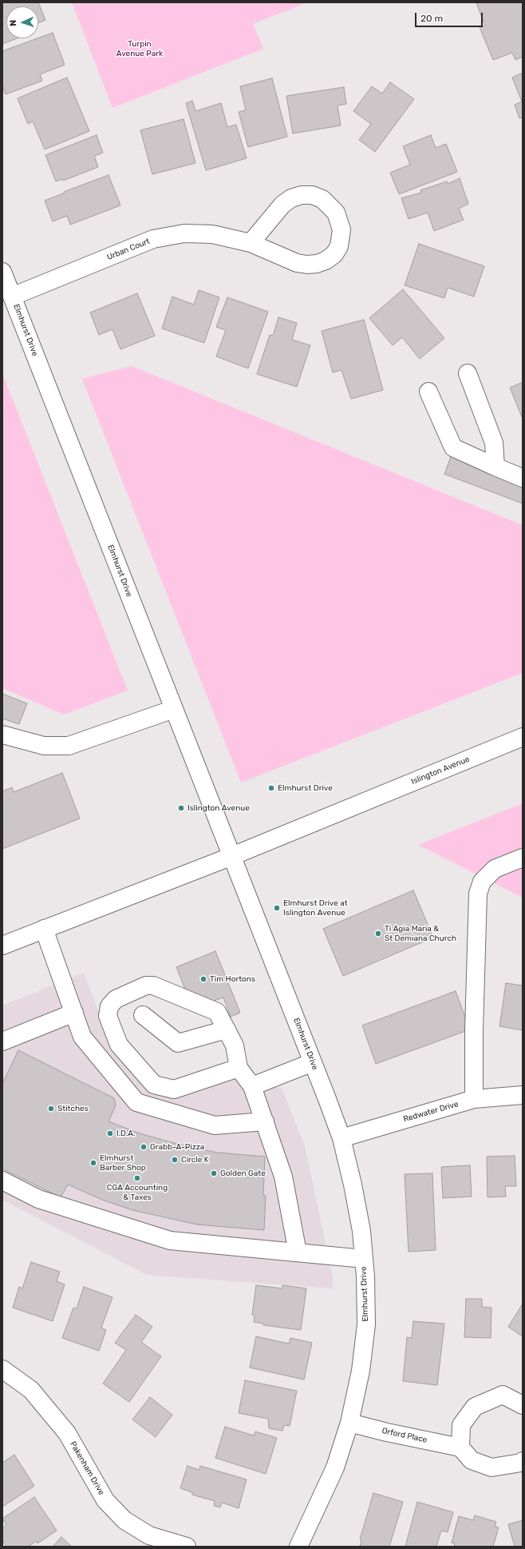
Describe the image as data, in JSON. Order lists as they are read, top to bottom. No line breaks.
{"streets":{"street":["Urban Court","Elmhurst Drive","Islington Avenue","Redwater Drive","Orford Place","Pakenham Drive"]},"crossings":[["Urban Court","Elmhurst Drive"],["Elmhurst Drive","Islington Avenue"],["Elmhurst Drive","Redwater Drive"],["Elmhurst Drive","Orford Place"]],"parks":["Turpin Avenue Park"],"places":["Elmhurst Drive","Islington Avenue","Elmhurst Drive at Islington Avenue","Ti Agia Maria & St Demiana Church","Tim Hortons","Stitches","I.D.A.","Grabb-A-Pizza","Circle K","Elmhurst Barber Shop","Golden Gate","CGA Accounting & Taxes"],"scale_bar":"20 m","north":"left"}
